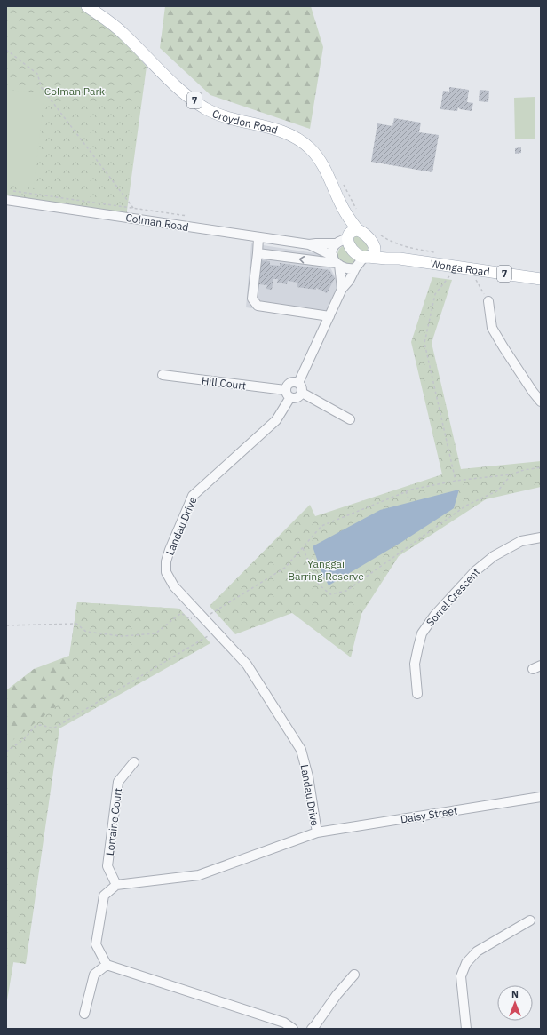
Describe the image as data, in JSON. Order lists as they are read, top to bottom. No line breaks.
{"streets":{"main road":["7","Croydon Road","Wonga Road"],"street":["Colman Road","Hill Court","Landau Drive","Sorrel Crescent","Daisy Street","Lorraine Court"]},"crossings":[["7","Croydon Road"],["7","Colman Road"],["7","Wonga Road"],["Croydon Road","Colman Road"],["Hill Court","Landau Drive"],["Landau Drive","Daisy Street"],["Landau Drive","Lorraine Court"]],"parks":["Colman Park","Yanggai Barring Reserve"],"north":"top"}
